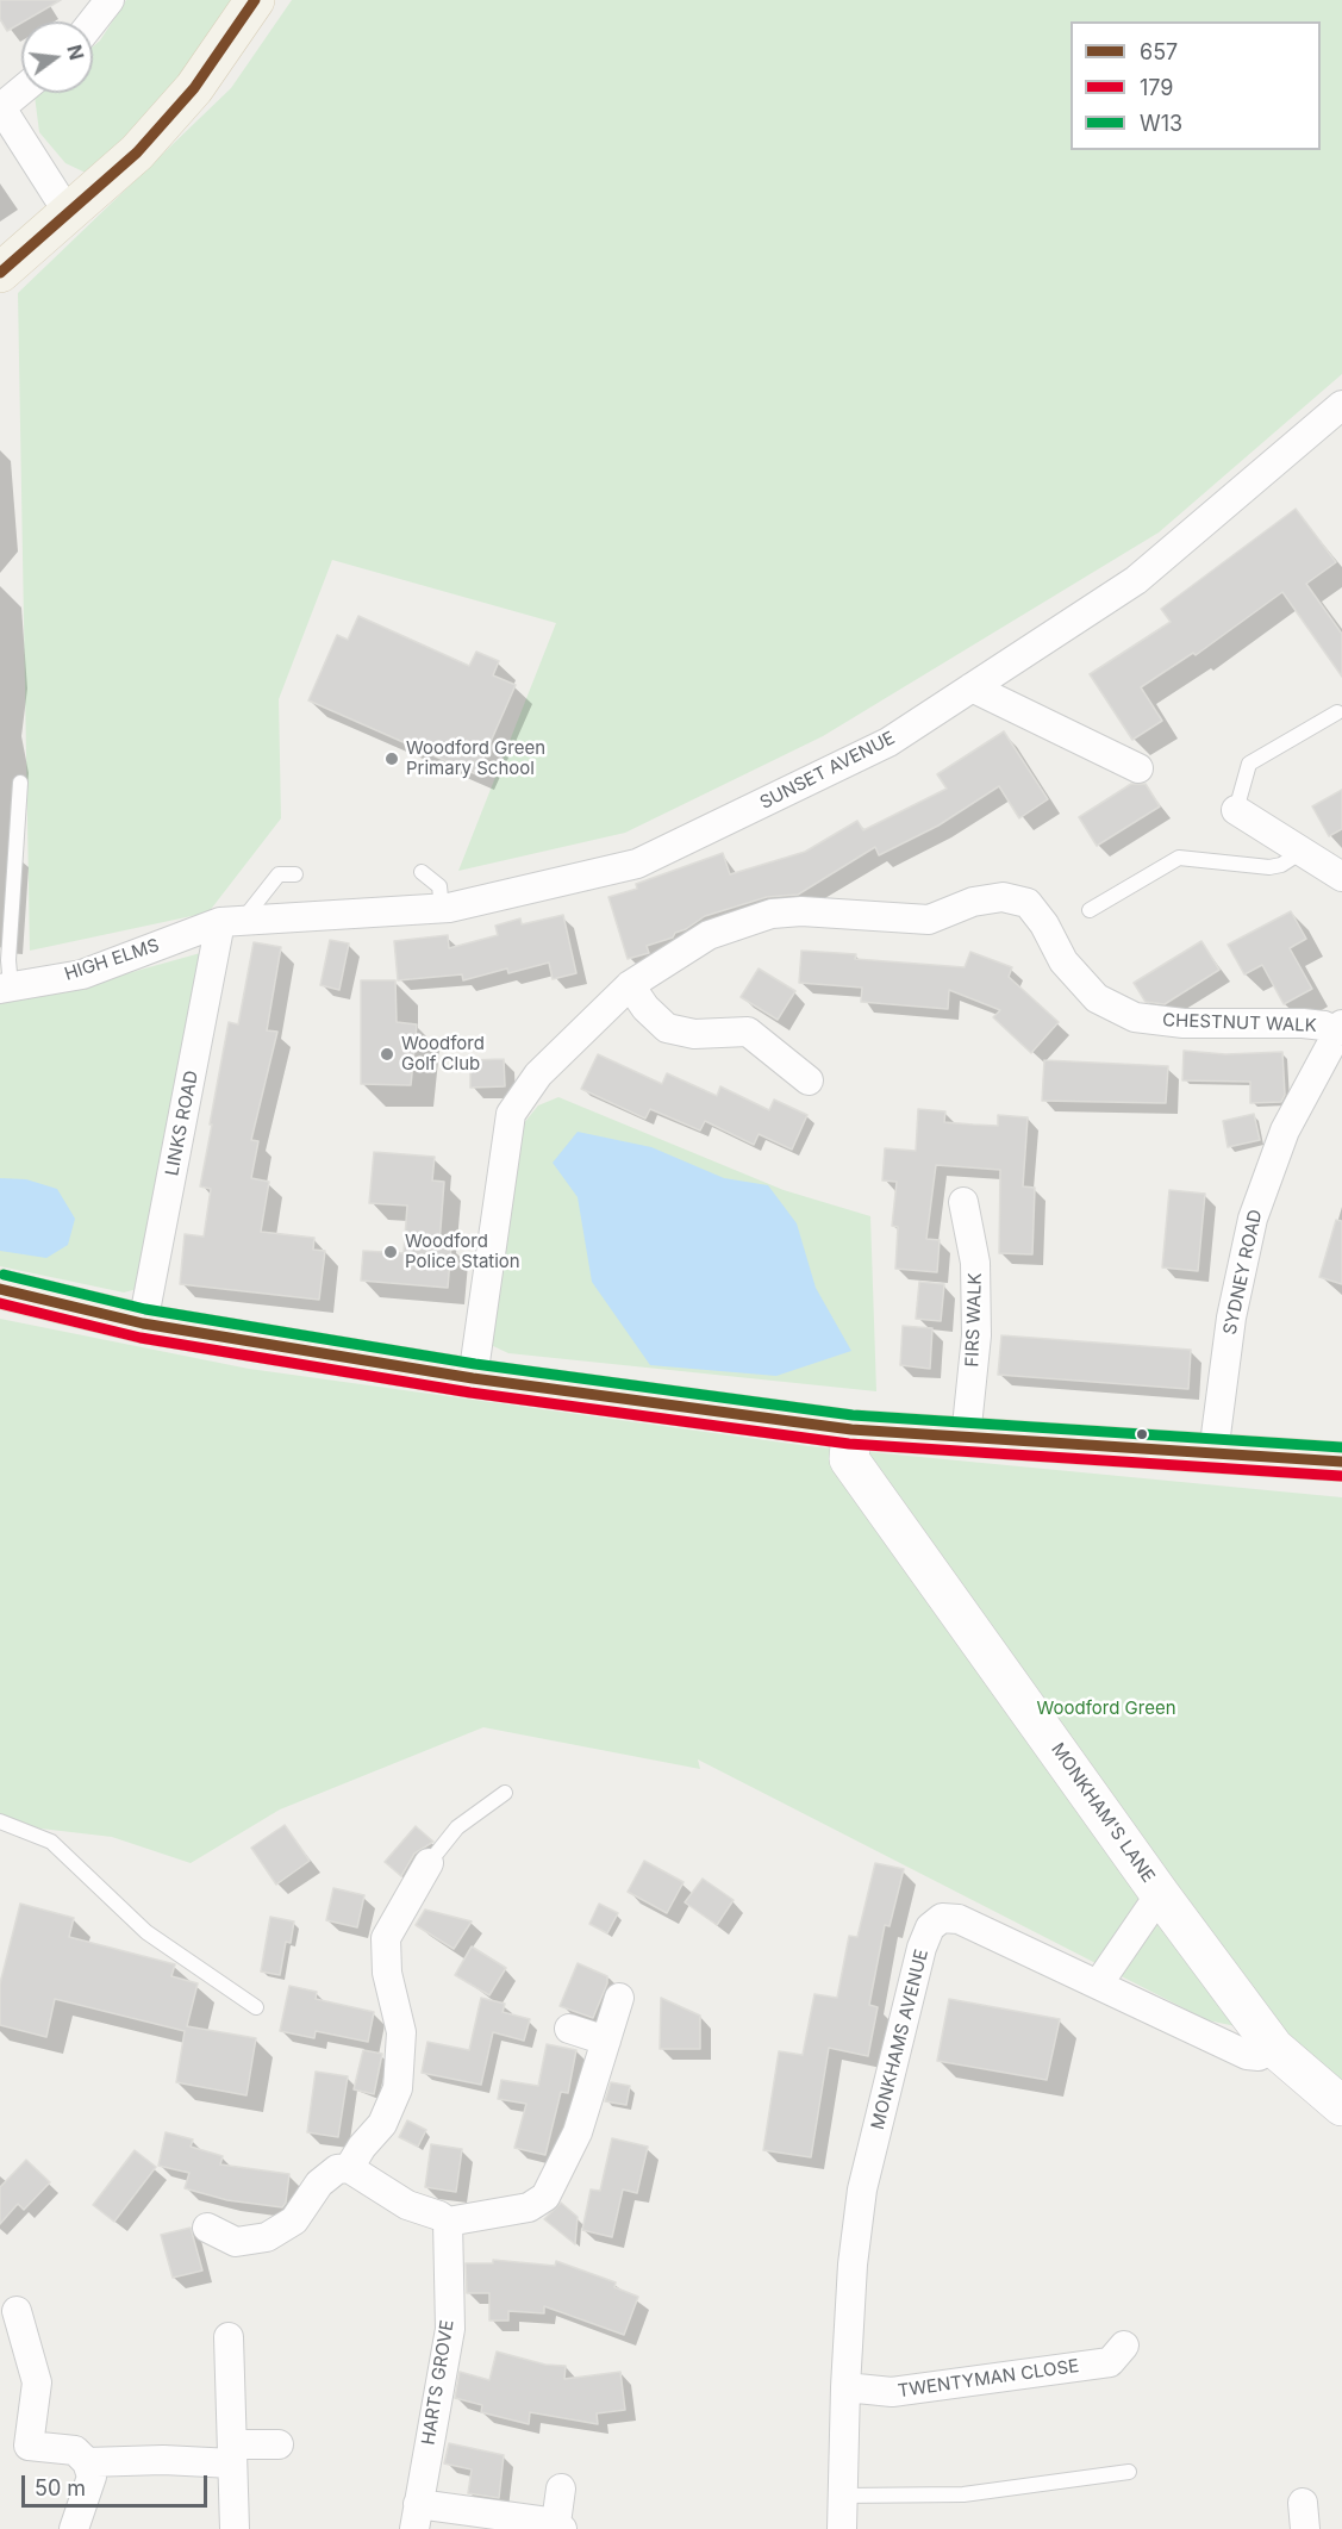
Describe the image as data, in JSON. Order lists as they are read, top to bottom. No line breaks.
{"streets":{"street":["SUNSET AVENUE","HIGH ELMS","CHESTNUT WALK","LINKS ROAD","SYDNEY ROAD","FIRS WALK","MONKHAM'S LANE","MONKHAMS AVENUE","TWENTYMAN CLOSE","HARTS GROVE"]},"crossings":[["SUNSET AVENUE","HIGH ELMS"],["SUNSET AVENUE","LINKS ROAD"],["HIGH ELMS","LINKS ROAD"],["CHESTNUT WALK","SYDNEY ROAD"],["MONKHAM'S LANE","MONKHAMS AVENUE"],["MONKHAMS AVENUE","TWENTYMAN CLOSE"]],"parks":["Woodford Green"],"places":["Woodford Green Primary School","Woodford Golf Club","Woodford Police Station"],"lines":["transit line 657","transit line W13","transit line 179"],"legend":["657","179","W13"],"scale_bar":"50 m","north":"right"}
